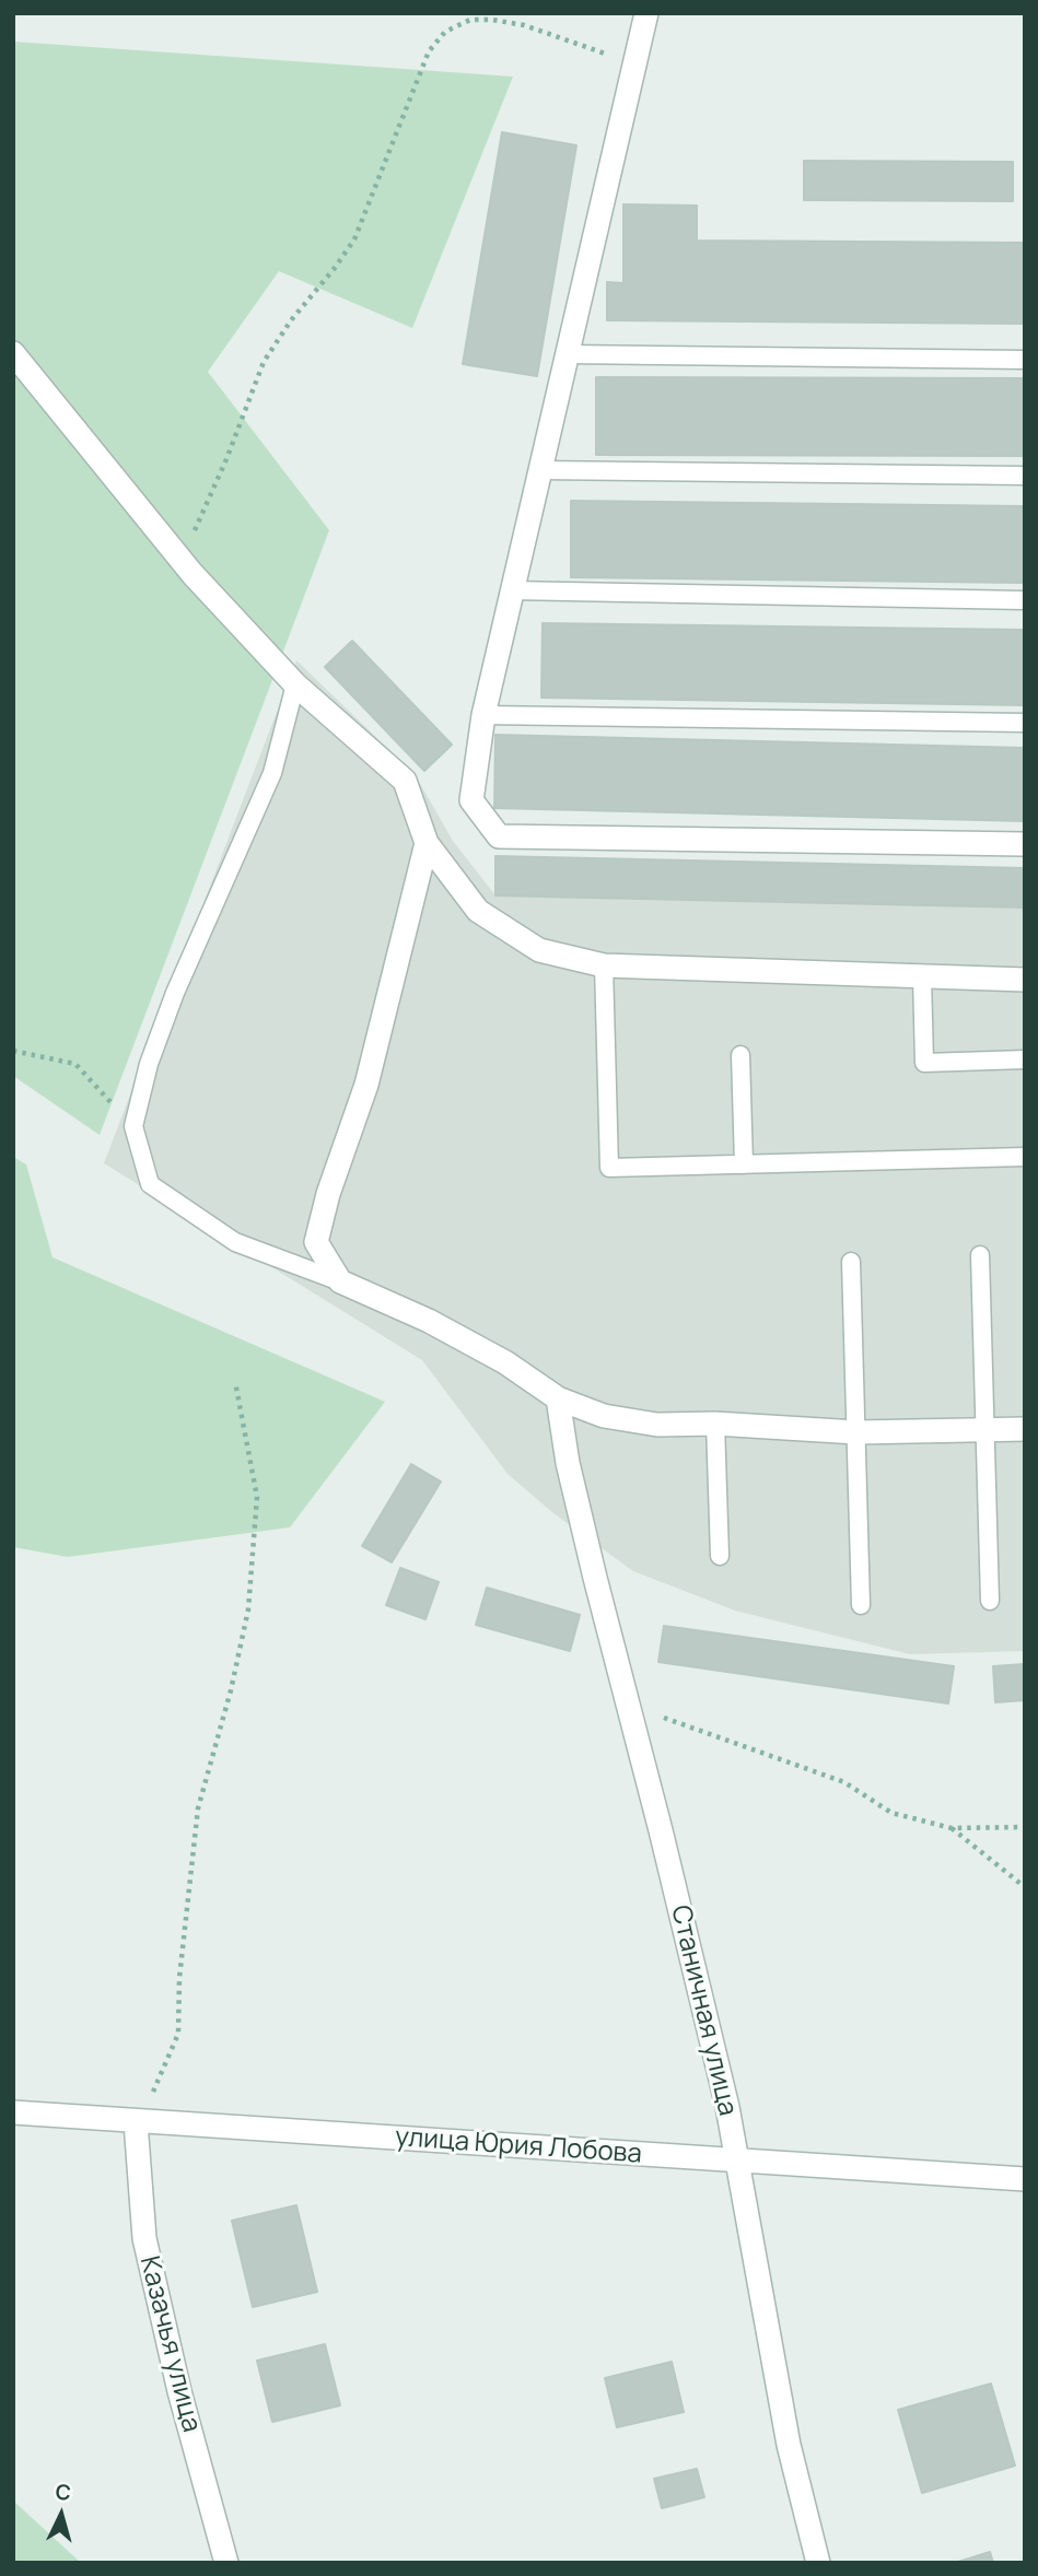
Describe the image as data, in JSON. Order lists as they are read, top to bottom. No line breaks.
{"streets":{"street":["Станичная улица","улица Юрия Лобова","Казачья улица"]},"crossings":[["Станичная улица","улица Юрия Лобова"],["улица Юрия Лобова","Казачья улица"]],"north":"top"}
